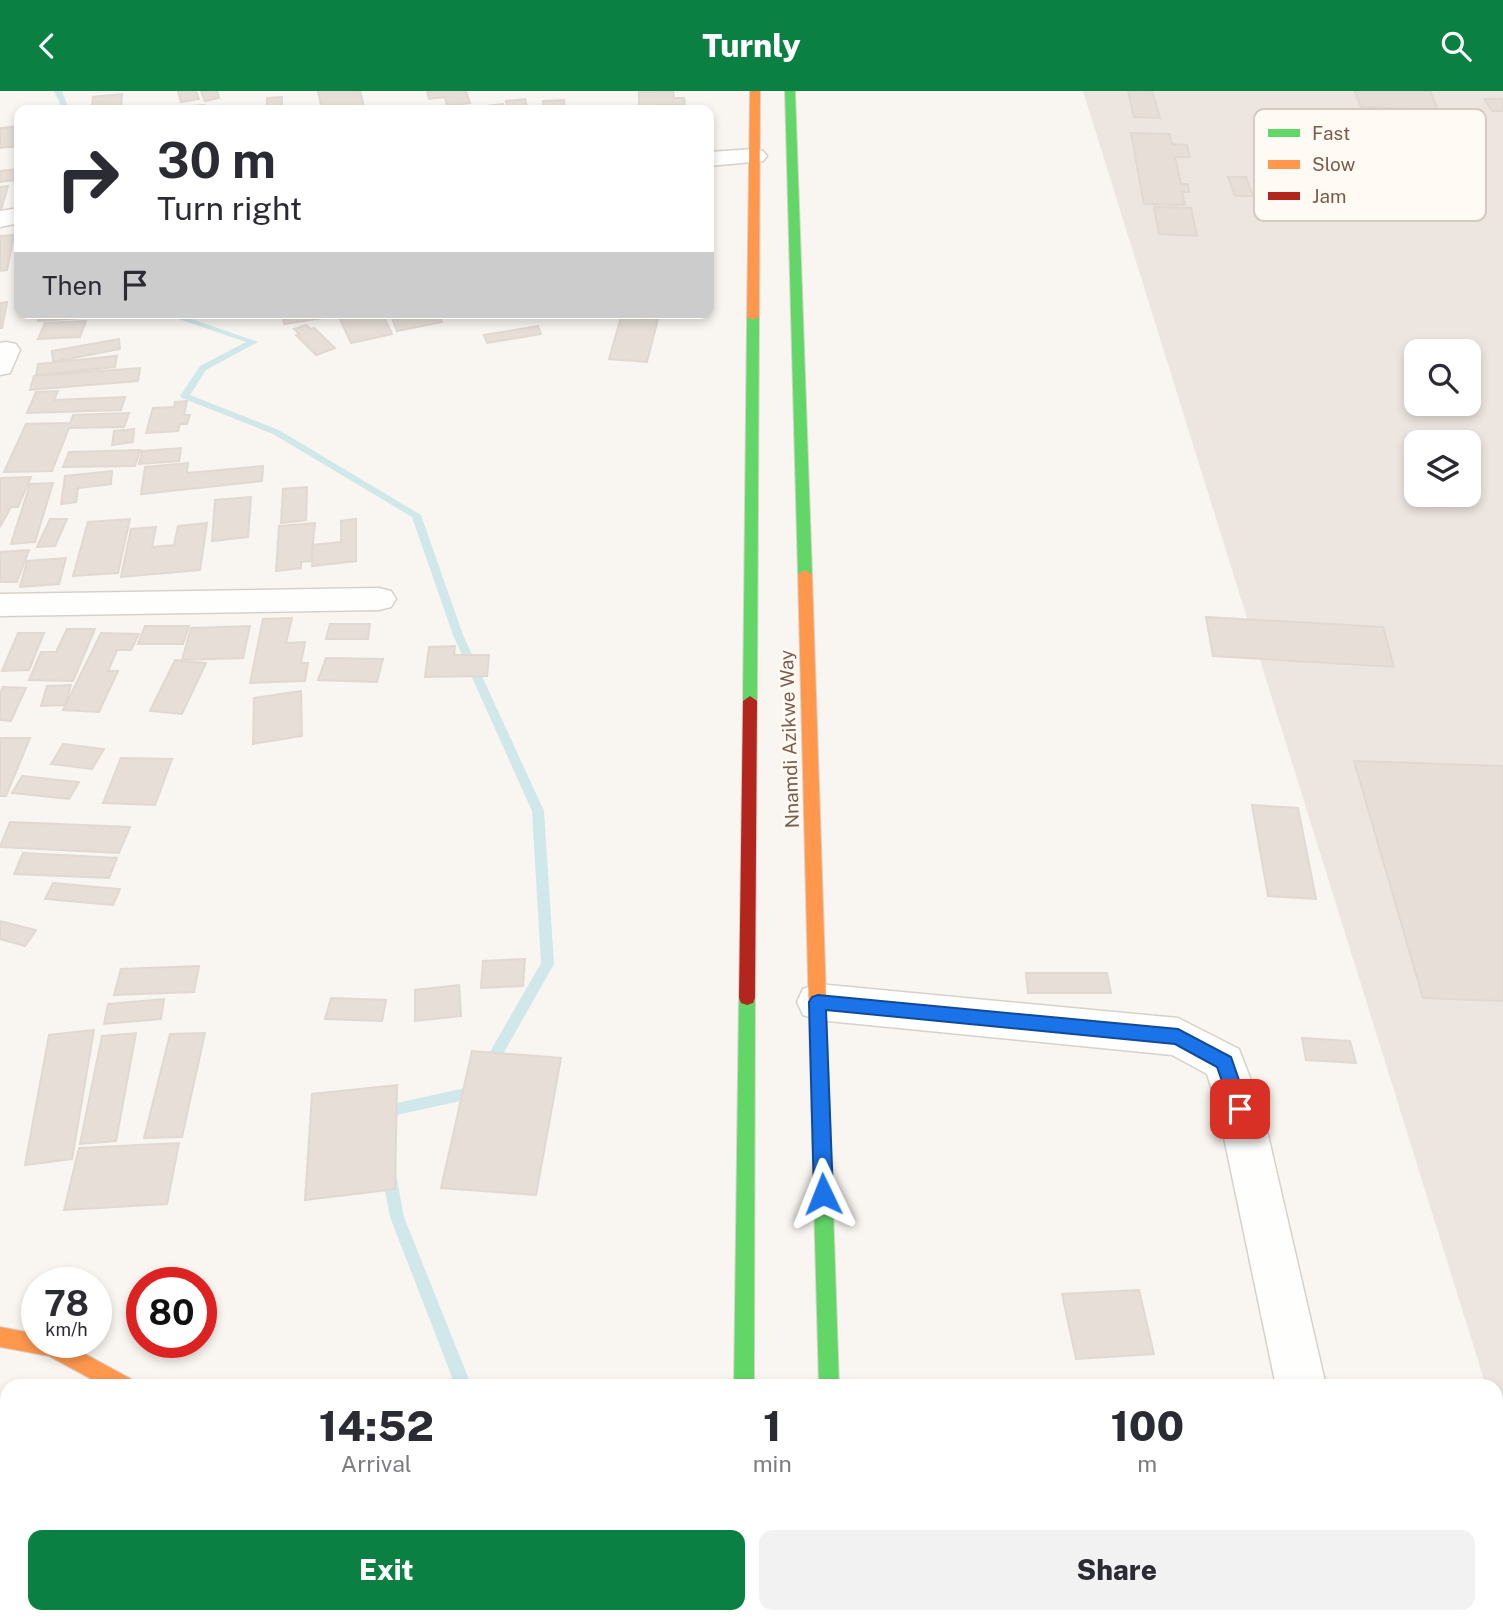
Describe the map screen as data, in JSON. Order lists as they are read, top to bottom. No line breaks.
{"streets":{"main road":["Nnamdi Azikwe Way"]},"legend":["Fast","Slow","Jam"],"page":{"header":"Turnly","turn":["30 m","Turn right"],"then":"Then","speed":"78 km/h","limit":"80","eta":["14:52","Arrival","1","min","100","m"],"buttons":["Exit","Share"]}}
